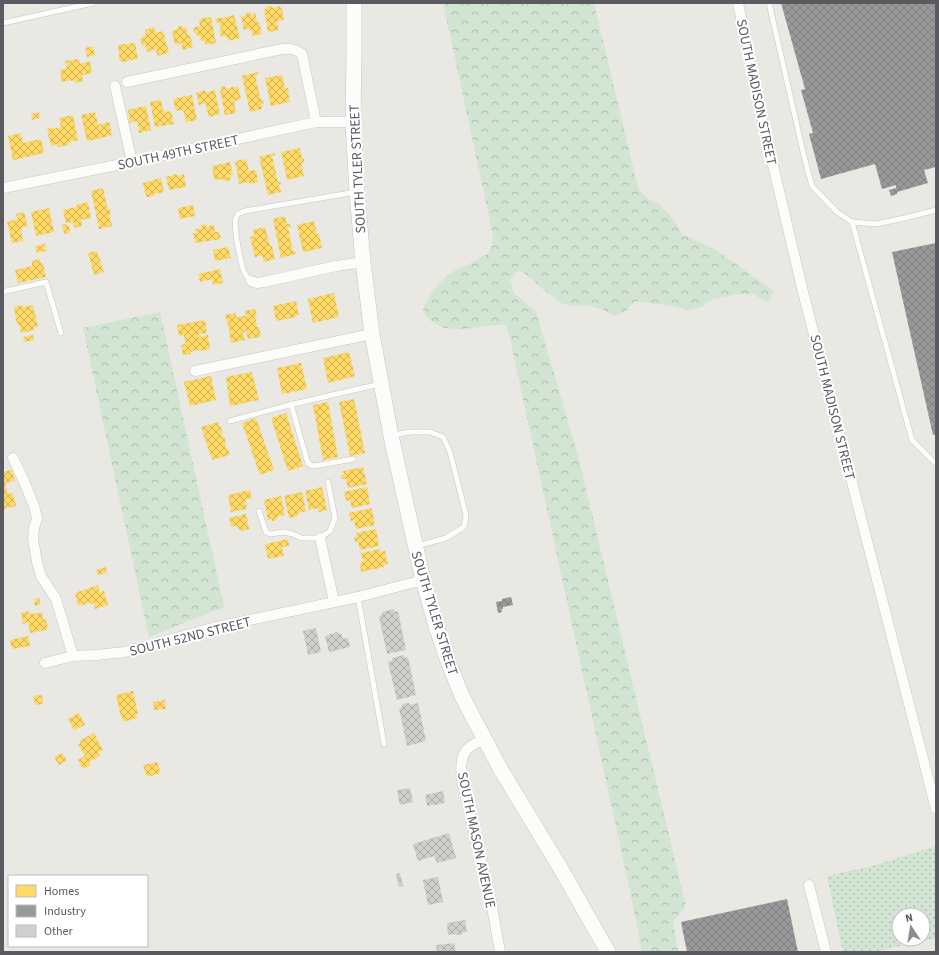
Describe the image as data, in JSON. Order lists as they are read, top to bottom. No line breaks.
{"streets":{"main road":["SOUTH TYLER STREET"],"street":["SOUTH MADISON STREET","SOUTH 49TH STREET","SOUTH 52ND STREET","SOUTH MASON AVENUE"]},"crossings":[["SOUTH 49TH STREET","SOUTH TYLER STREET"],["SOUTH TYLER STREET","SOUTH 52ND STREET"],["SOUTH TYLER STREET","SOUTH MASON AVENUE"]],"legend":["Homes","Industry","Other"],"north":"top"}
